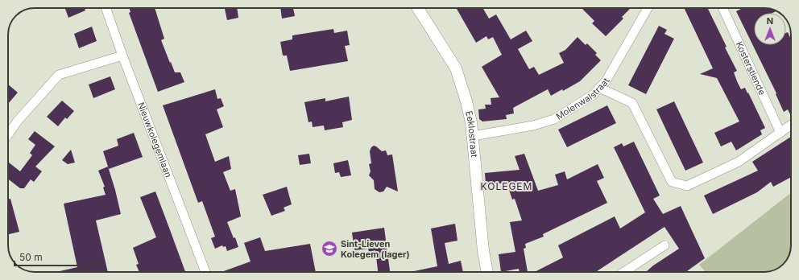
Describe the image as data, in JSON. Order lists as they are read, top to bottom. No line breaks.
{"streets":{"street":["Kosterstiende","Molenwalstraat","Eeklostraat","Nieuwkolegemlaan"]},"crossings":[["Molenwalstraat","Eeklostraat"]],"districts":["KOLEGEM"],"places":{"school or university":["Sint-Lieven Kolegem (lager)"]},"scale_bar":"50 m","north":"top"}
